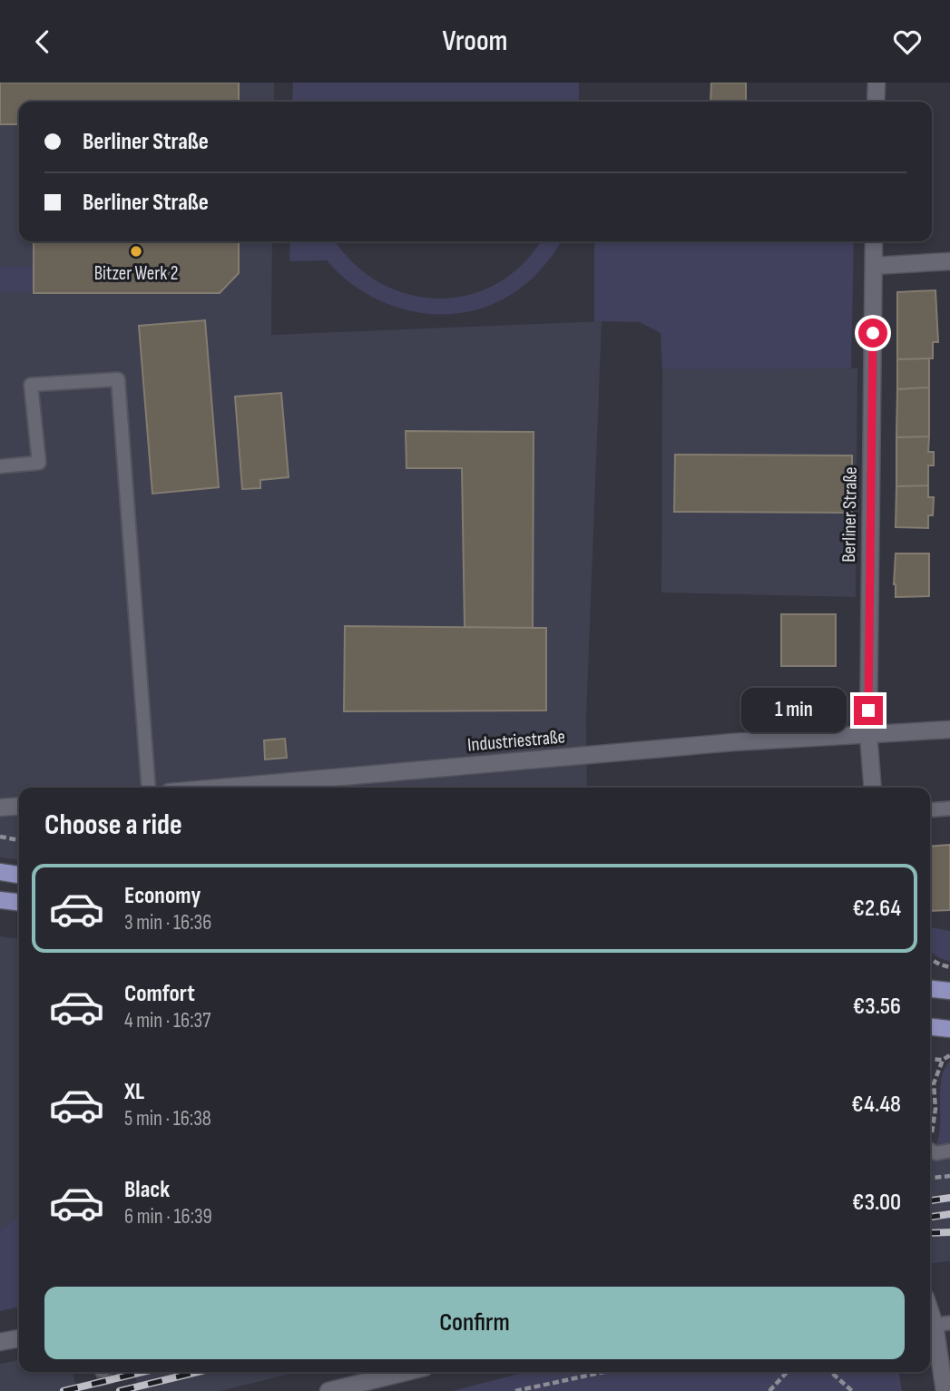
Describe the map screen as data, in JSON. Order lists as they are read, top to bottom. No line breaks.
{"streets":{"street":["Berliner Straße","Industriestraße"]},"crossings":[["Berliner Straße","Industriestraße"]],"places":["Bitzer Werk 2"],"page":{"header":"Vroom","banner":["Berliner Straße","Berliner Straße"],"bubble":"1 min","heading":"Choose a ride","list":[{"name":"Economy","note":"3 min · 16:36","value":"€2.64"},{"name":"Comfort","note":"4 min · 16:37","value":"€3.56"},{"name":"XL","note":"5 min · 16:38","value":"€4.48"},{"name":"Black","note":"6 min · 16:39","value":"€3.00"}],"buttons":"Confirm"}}
